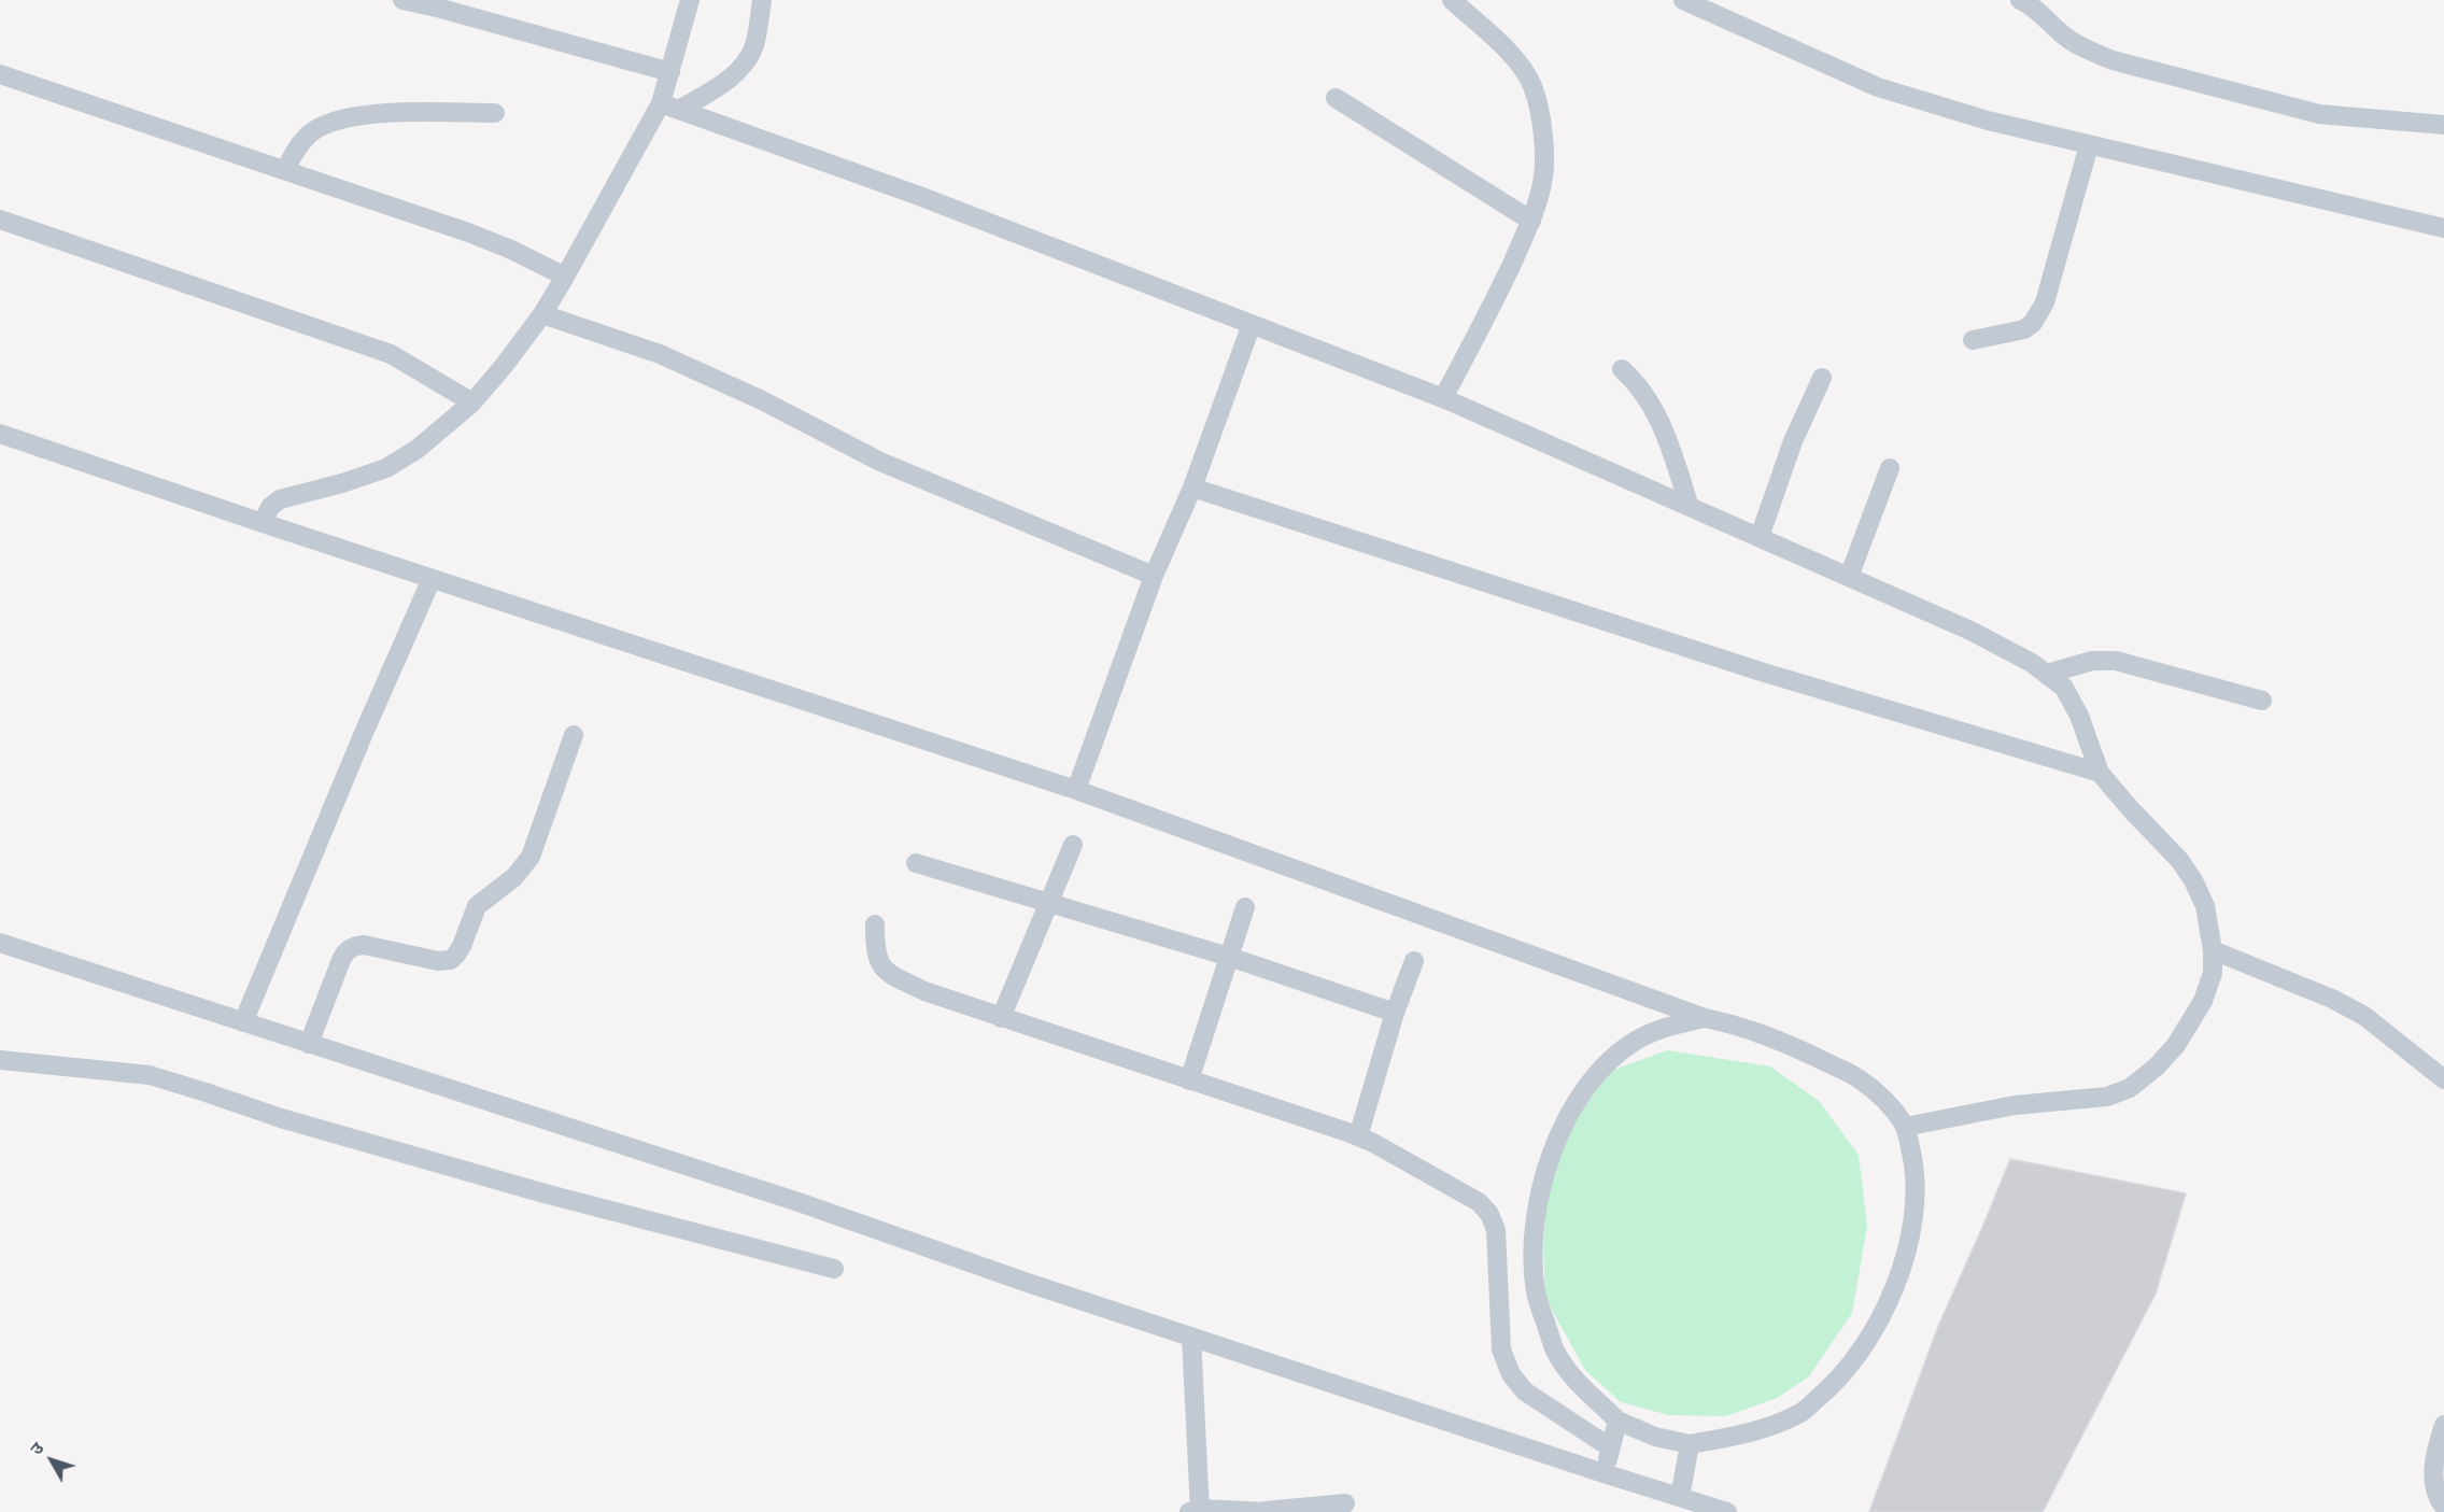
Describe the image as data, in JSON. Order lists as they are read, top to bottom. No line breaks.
{"north":"top left"}
